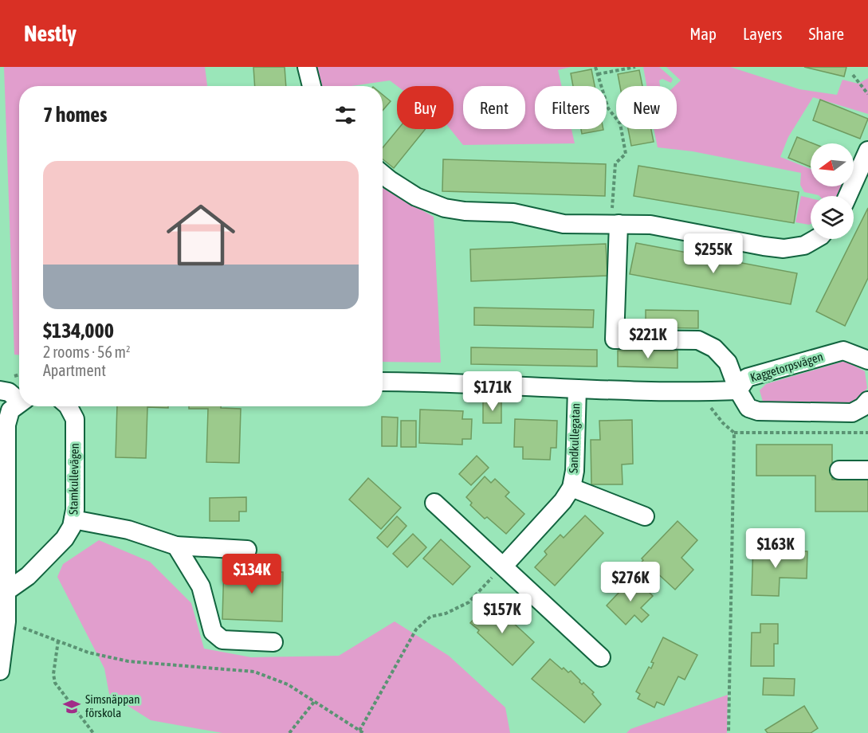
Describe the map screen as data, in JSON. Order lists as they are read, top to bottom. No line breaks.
{"streets":{"street":["Kaggetorpsvägen","Sandkullegatan","Stamkullevägen"]},"crossings":[["Kaggetorpsvägen","Sandkullegatan"]],"places":{"school or university":["Simsnäppan förskola"]},"north":"left","page":{"header":"Nestly","nav":["Map","Layers","Share"],"chip":["Buy","Rent","Filters","New"],"heading":"7 homes","list":[{"name":"$134,000","note":"2 rooms · 56 m² · Apartment"}],"price":["$255K","$221K","$171K","$163K","$134K","$276K","$157K"]}}
